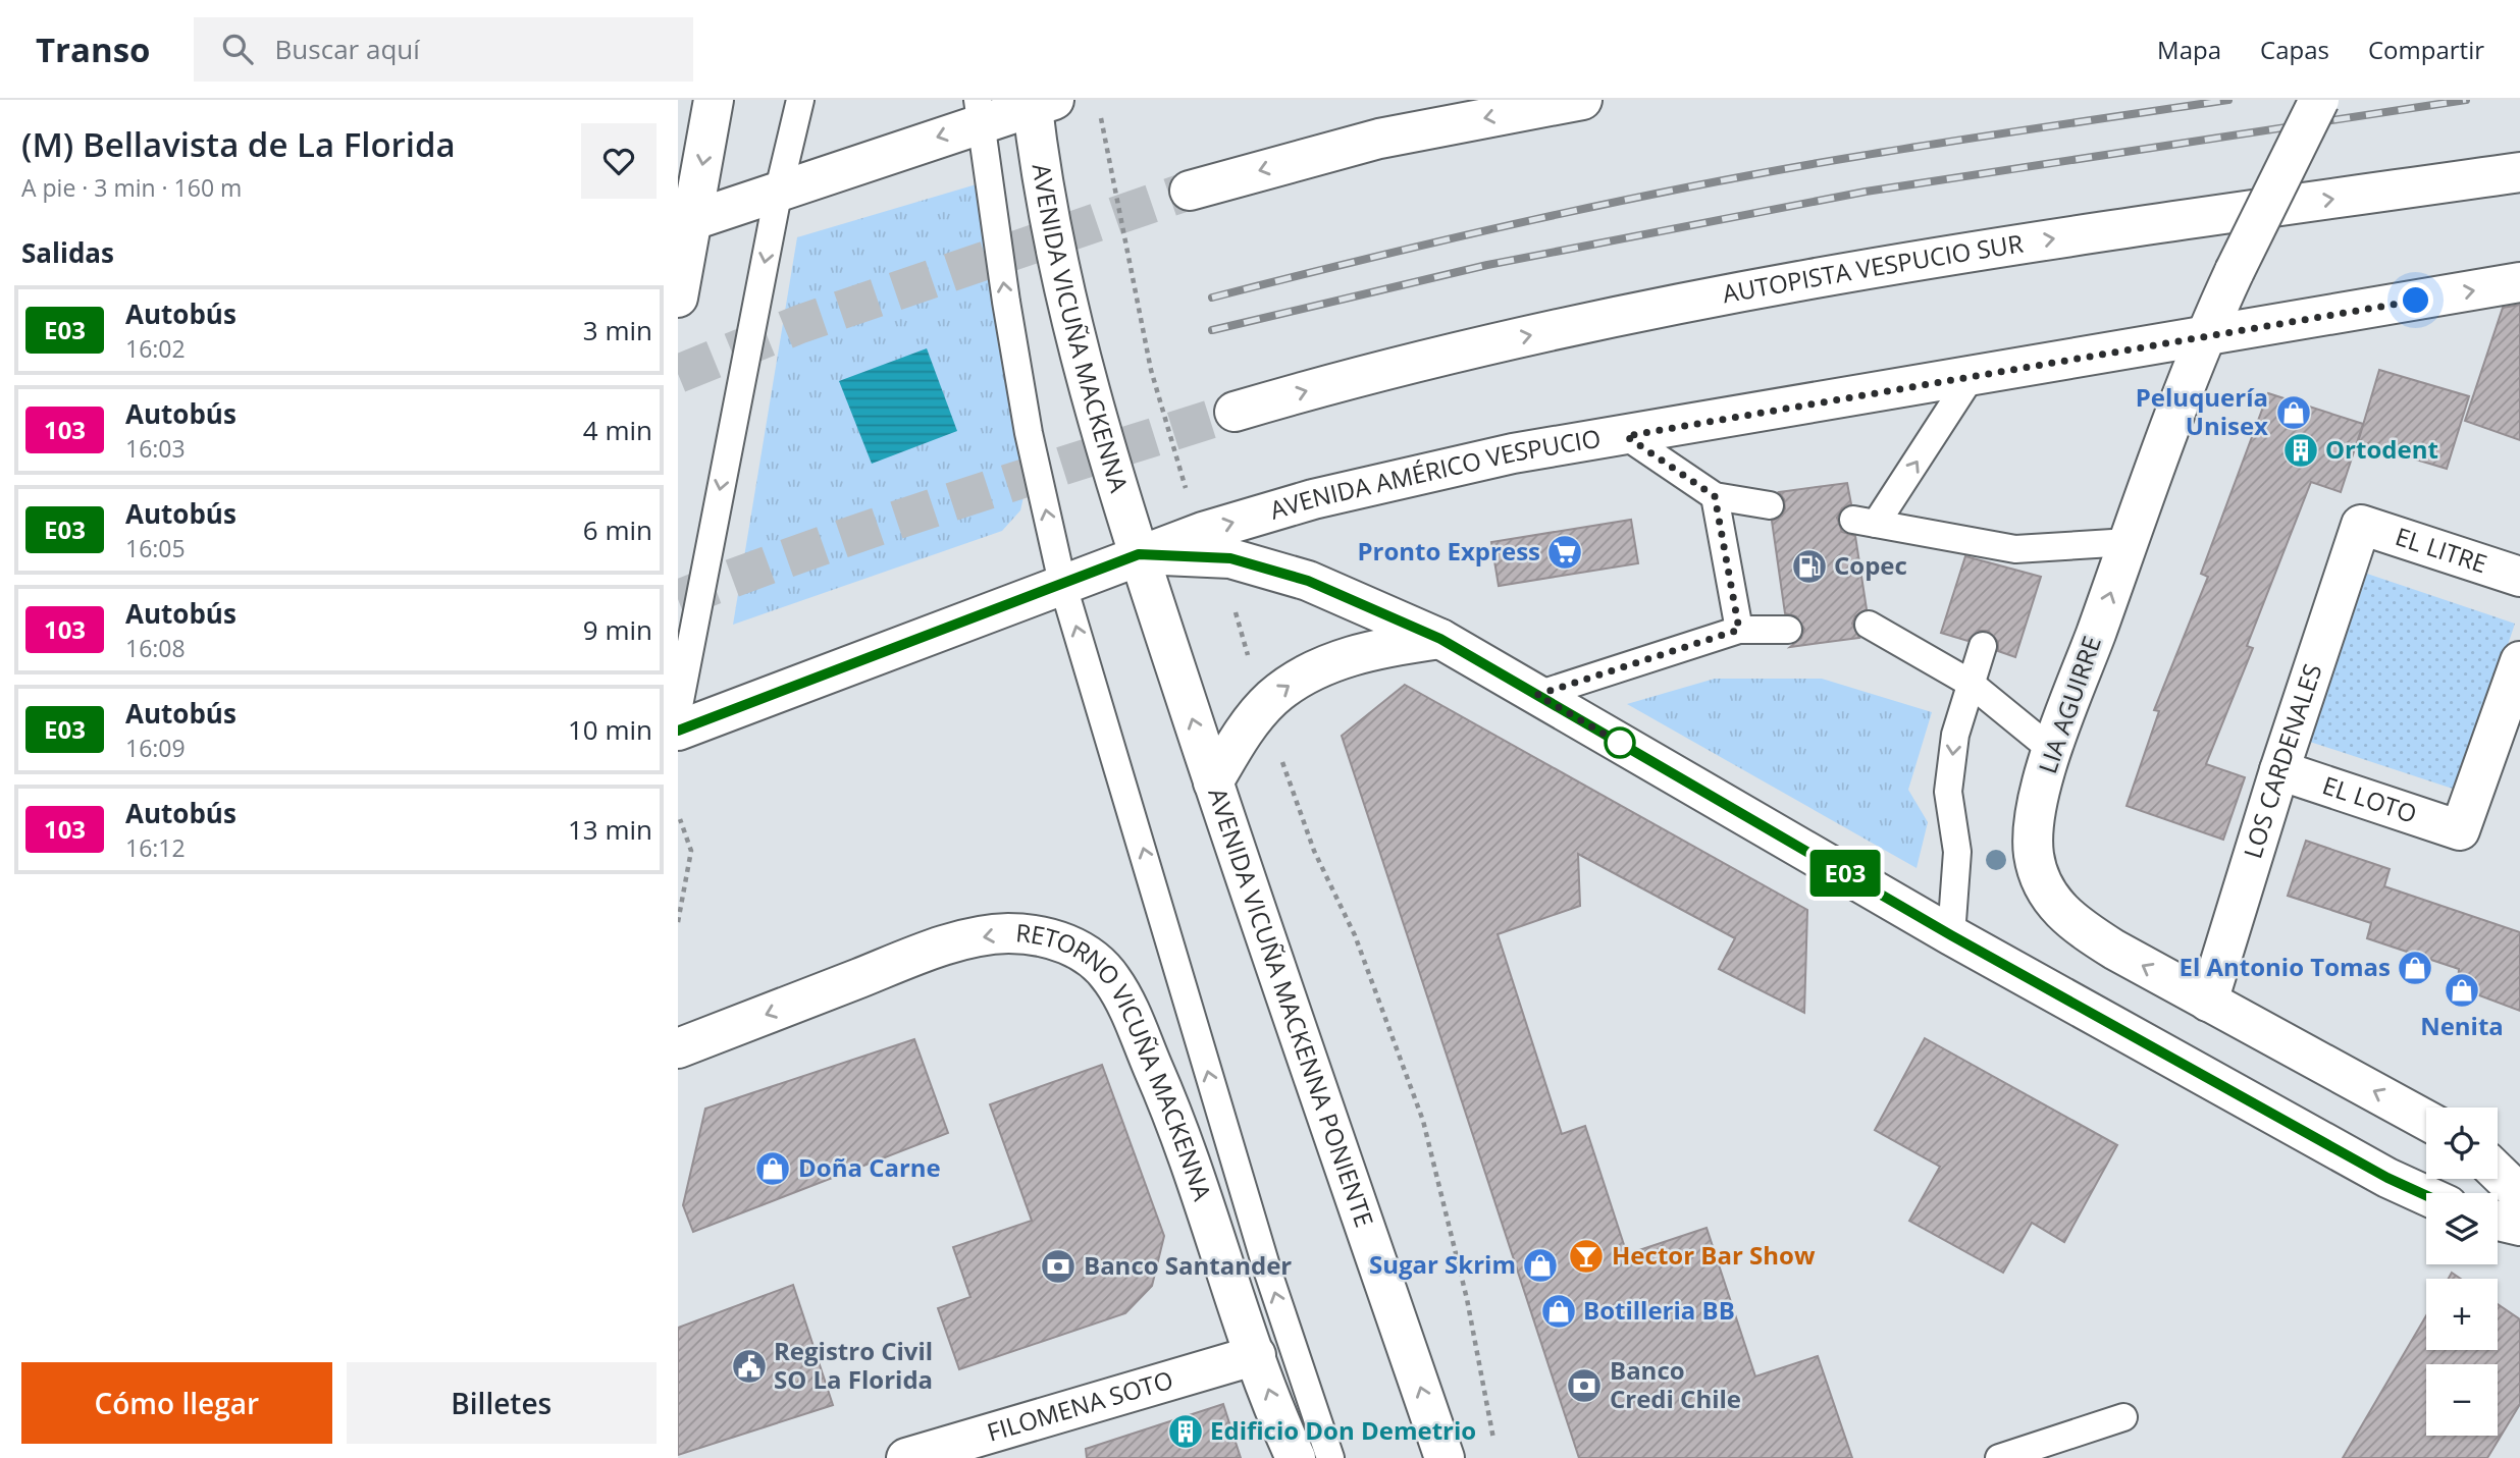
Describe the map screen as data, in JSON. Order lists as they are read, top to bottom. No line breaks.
{"streets":{"main road":["AUTOPISTA VESPUCIO SUR","AVENIDA VICUÑA MACKENNA","AVENIDA AMÉRICO VESPUCIO","EL LITRE","LIA AGUIRRE","LOS CARDENALES","EL LOTO","AVENIDA VICUÑA MACKENNA PONIENTE","RETORNO VICUÑA MACKENNA","FILOMENA SOTO"]},"crossings":[["AVENIDA VICUÑA MACKENNA","AVENIDA AMÉRICO VESPUCIO"],["AVENIDA VICUÑA MACKENNA","AVENIDA VICUÑA MACKENNA PONIENTE"],["AVENIDA AMÉRICO VESPUCIO","LIA AGUIRRE"],["AVENIDA AMÉRICO VESPUCIO","AVENIDA VICUÑA MACKENNA PONIENTE"],["EL LITRE","LOS CARDENALES"],["LIA AGUIRRE","LOS CARDENALES"],["LOS CARDENALES","EL LOTO"],["RETORNO VICUÑA MACKENNA","FILOMENA SOTO"]],"one_way":["AVENIDA VICUÑA MACKENNA PONIENTE"],"places":{"shop":["Peluquería Unisex","El Antonio Tomas","Nenita","Doña Carne","Sugar Skrim","Botilleria BB"],"building":["Ortodent","Edificio Don Demetrio"],"supermarket":["Pronto Express"],"fuel station":["Copec"],"bar":["Hector Bar Show"],"bank":["Banco Santander","Banco Credi Chile"],"public building":["Registro Civil SO La Florida"]},"lines":["bus line E03"],"page":{"header":"Transo","search":"Buscar aquí","nav":["Mapa","Capas","Compartir"],"heading":[["(M) Bellavista de La Florida","A pie · 3 min · 160 m"],"Salidas"],"on_map":"E03","list":[{"mark":"E03","name":"Autobús","note":"16:02","value":"3 min"},{"mark":"103","name":"Autobús","note":"16:03","value":"4 min"},{"mark":"E03","name":"Autobús","note":"16:05","value":"6 min"},{"mark":"103","name":"Autobús","note":"16:08","value":"9 min"},{"mark":"E03","name":"Autobús","note":"16:09","value":"10 min"},{"mark":"103","name":"Autobús","note":"16:12","value":"13 min"}],"map_buttons":["+","−"],"buttons":["Cómo llegar","Billetes"]}}
